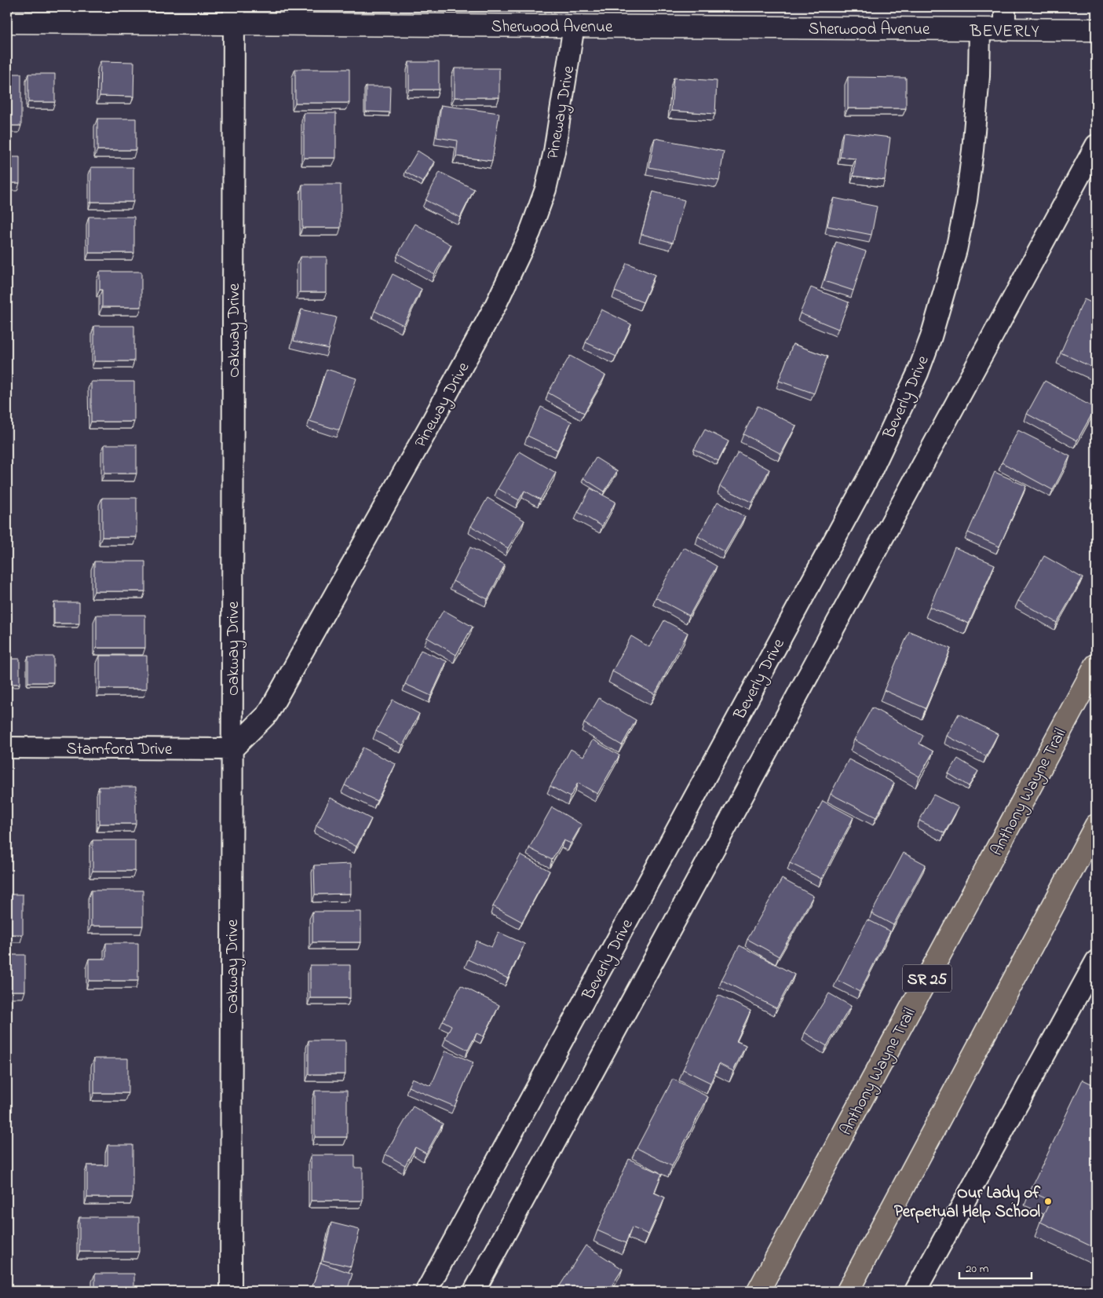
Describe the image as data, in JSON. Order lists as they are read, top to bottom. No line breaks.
{"streets":{"highway":["Anthony Wayne Trail","SR 25"],"street":["Sherwood Avenue","Pineway Drive","Oakway Drive","Beverly Drive","Stamford Drive"]},"crossings":[["Sherwood Avenue","Pineway Drive"],["Sherwood Avenue","Oakway Drive"],["Sherwood Avenue","Beverly Drive"],["Pineway Drive","Oakway Drive"],["Pineway Drive","Stamford Drive"],["Oakway Drive","Stamford Drive"]],"districts":["BEVERLY"],"places":["Our Lady of Perpetual Help School"],"scale_bar":"20 m"}
